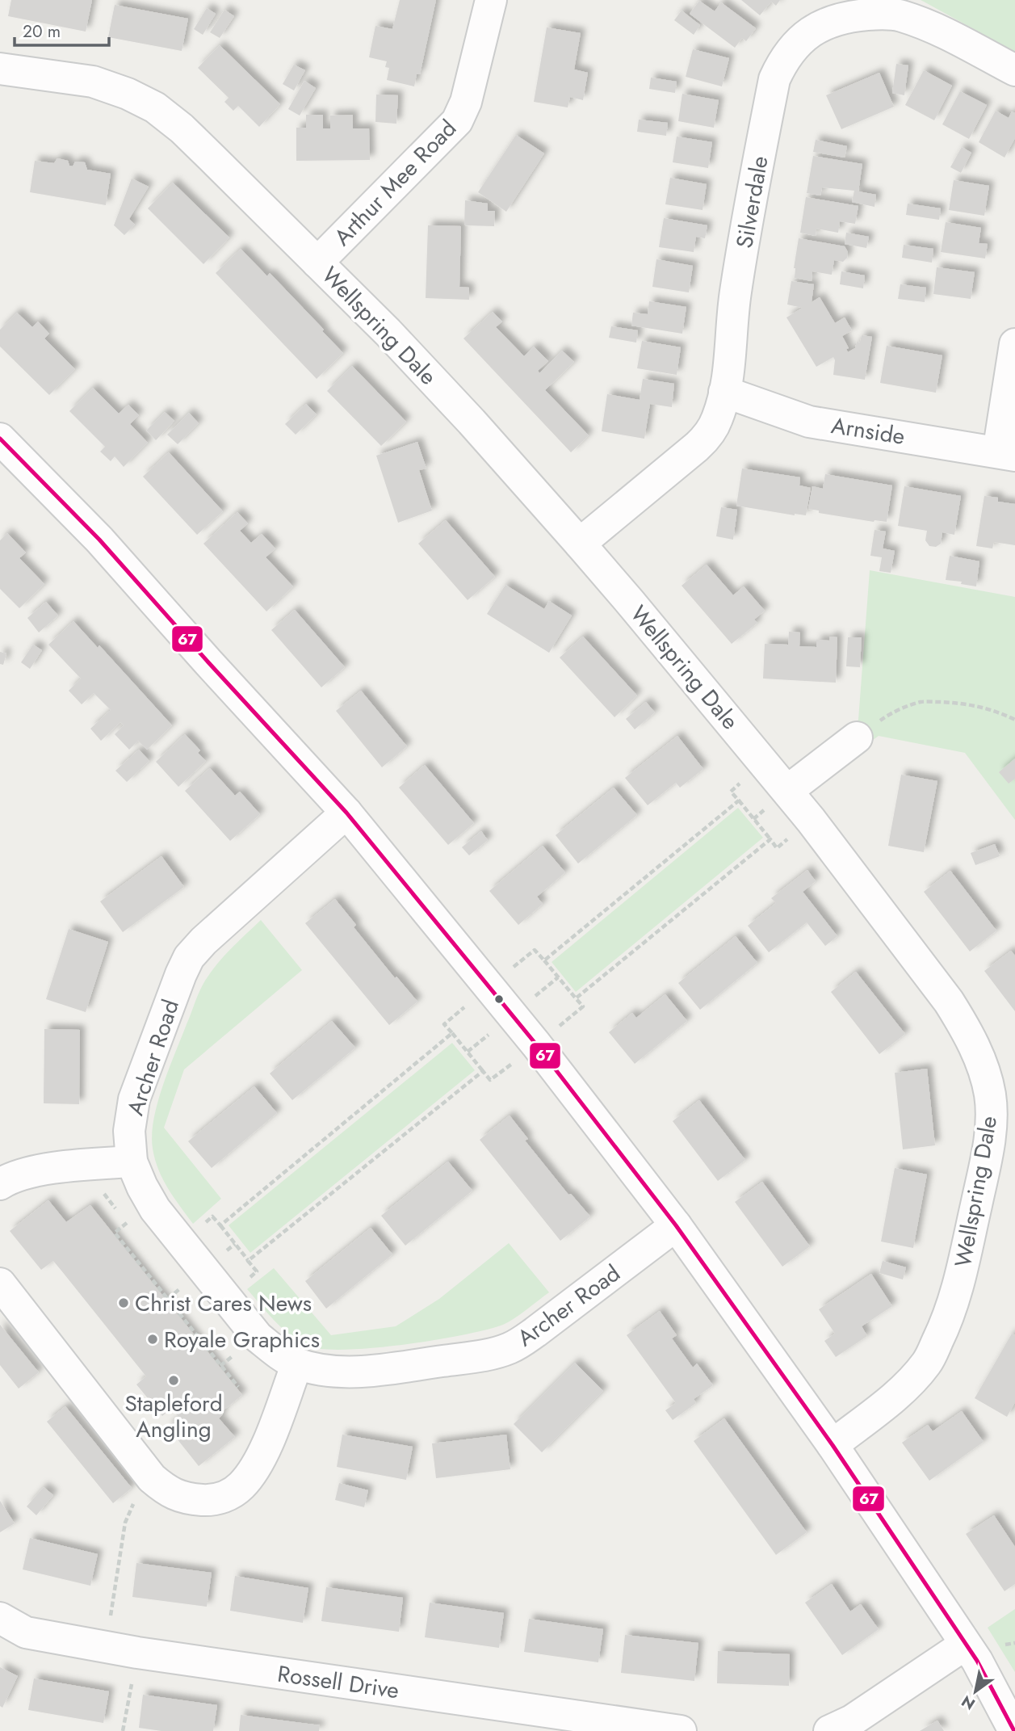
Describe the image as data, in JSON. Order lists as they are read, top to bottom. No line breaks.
{"streets":{"street":["Arthur Mee Road","Silverdale","Wellspring Dale","Arnside","Archer Road","Rossell Drive"]},"crossings":[["Arthur Mee Road","Wellspring Dale"],["Silverdale","Wellspring Dale"],["Silverdale","Arnside"]],"places":["Christ Cares News","Royale Graphics","Stapleford Angling"],"lines":["transit line 67"],"scale_bar":"20 m","north":"bottom left"}
